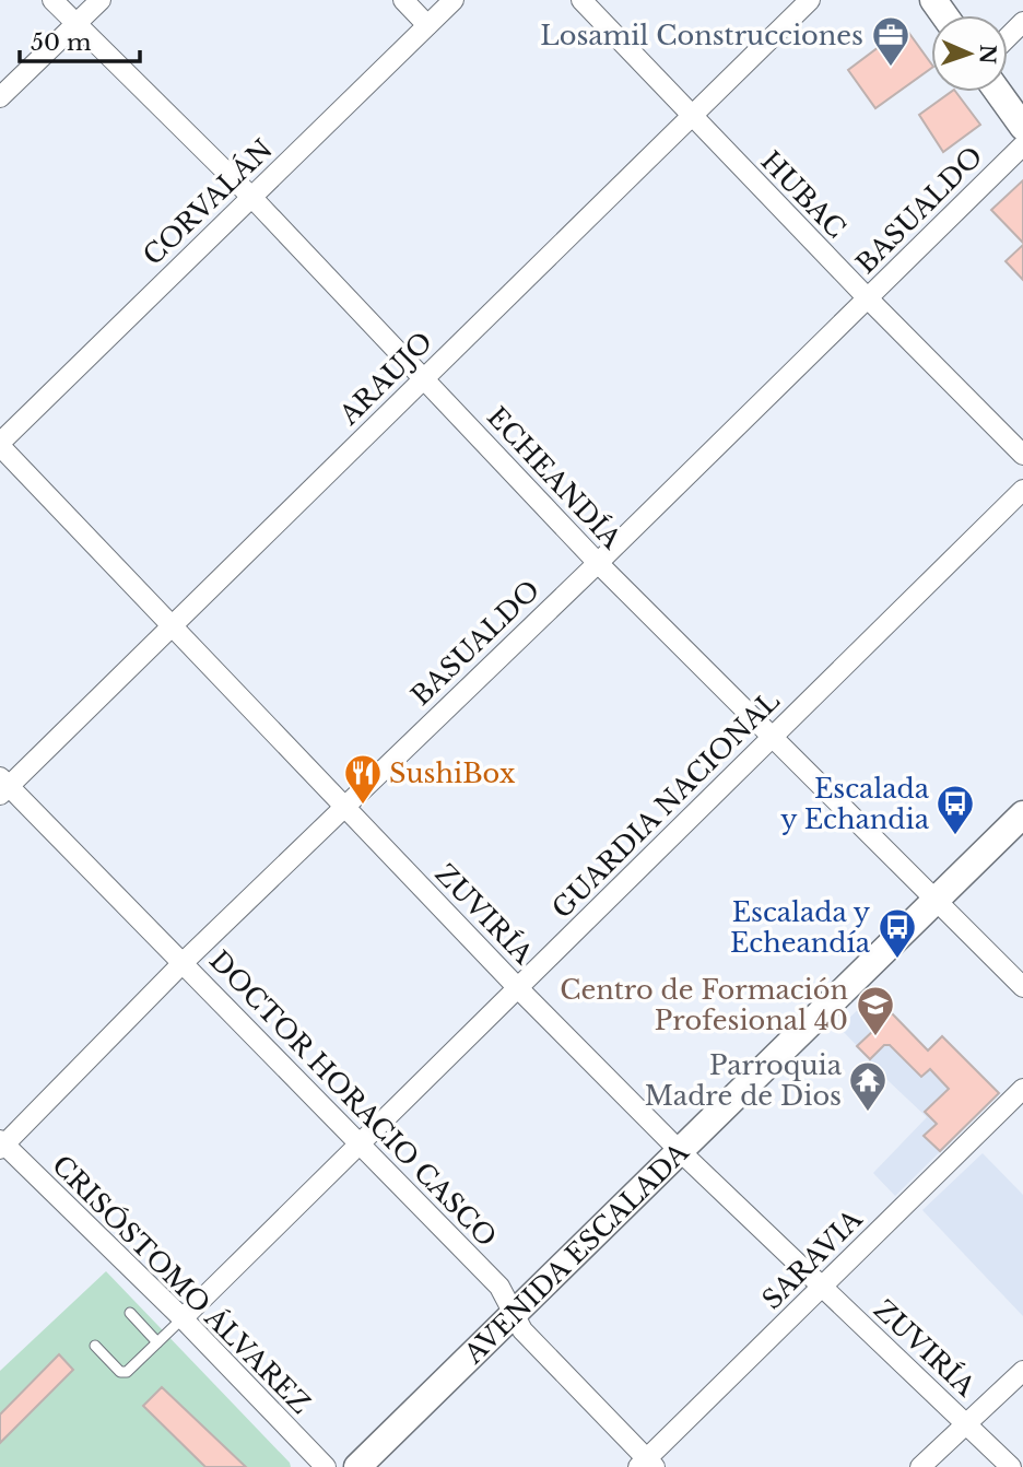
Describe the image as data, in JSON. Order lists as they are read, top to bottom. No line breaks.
{"streets":{"main road":["AVENIDA ESCALADA"],"street":["HUBAC","CORVALÁN","BASUALDO","ARAUJO","ECHEANDÍA","GUARDIA NACIONAL","ZUVIRÍA","DOCTOR HORACIO CASCO","SARAVIA","CRISÓSTOMO ÁLVAREZ"]},"crossings":[["HUBAC","BASUALDO"],["HUBAC","ARAUJO"],["CORVALÁN","ECHEANDÍA"],["CORVALÁN","ZUVIRÍA"],["BASUALDO","ECHEANDÍA"],["BASUALDO","ZUVIRÍA"],["BASUALDO","DOCTOR HORACIO CASCO"],["BASUALDO","CRISÓSTOMO ÁLVAREZ"],["ARAUJO","ECHEANDÍA"],["ARAUJO","ZUVIRÍA"],["ARAUJO","DOCTOR HORACIO CASCO"],["ECHEANDÍA","GUARDIA NACIONAL"],["ECHEANDÍA","AVENIDA ESCALADA"],["GUARDIA NACIONAL","ZUVIRÍA"],["GUARDIA NACIONAL","DOCTOR HORACIO CASCO"],["GUARDIA NACIONAL","CRISÓSTOMO ÁLVAREZ"],["ZUVIRÍA","AVENIDA ESCALADA"],["ZUVIRÍA","SARAVIA"],["DOCTOR HORACIO CASCO","AVENIDA ESCALADA"],["DOCTOR HORACIO CASCO","SARAVIA"]],"places":{"office":["Losamil Construcciones"],"restaurant":["SushiBox"],"bus stop":["Escalada y Echandia","Escalada y Echeandía"],"school or university":["Centro de Formación Profesional 40"],"temple":["Parroquia Madre de Dios"]},"scale_bar":"50 m","north":"right"}
